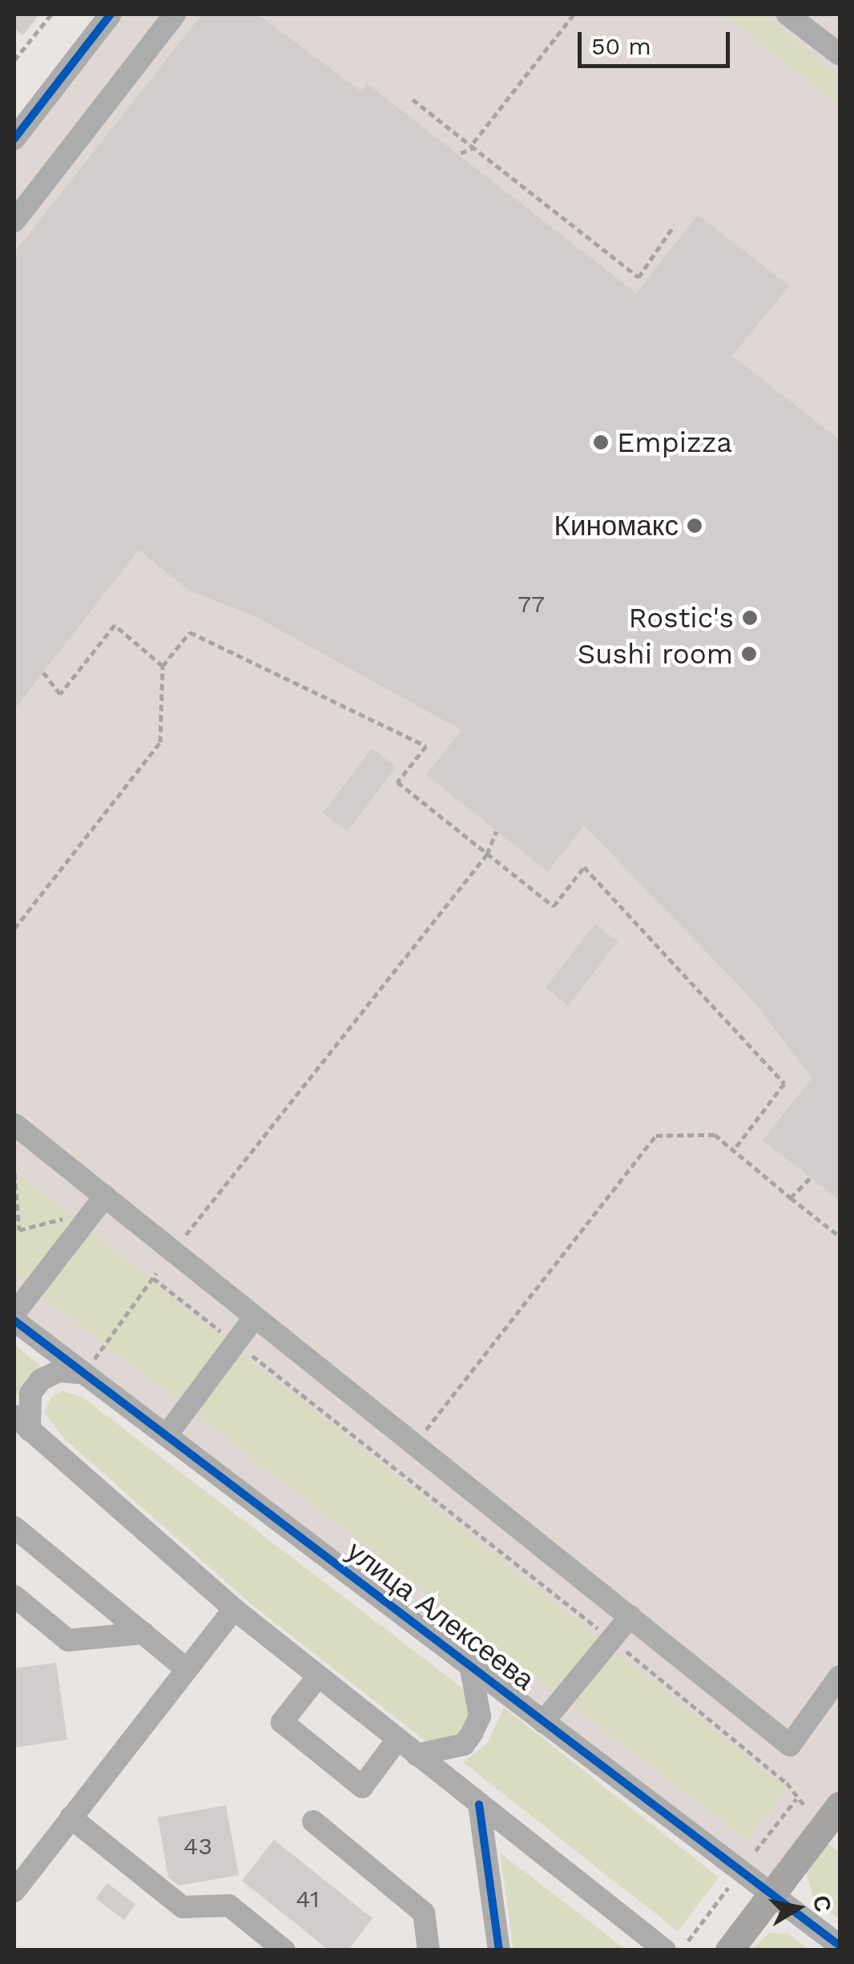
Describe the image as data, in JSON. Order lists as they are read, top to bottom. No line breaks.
{"streets":{"street":["улица Алексеева"]},"places":["Empizza","Киномакс","Rostic's","Sushi room"],"house_numbers":["77","43","41"],"scale_bar":"50 m","north":"right"}
